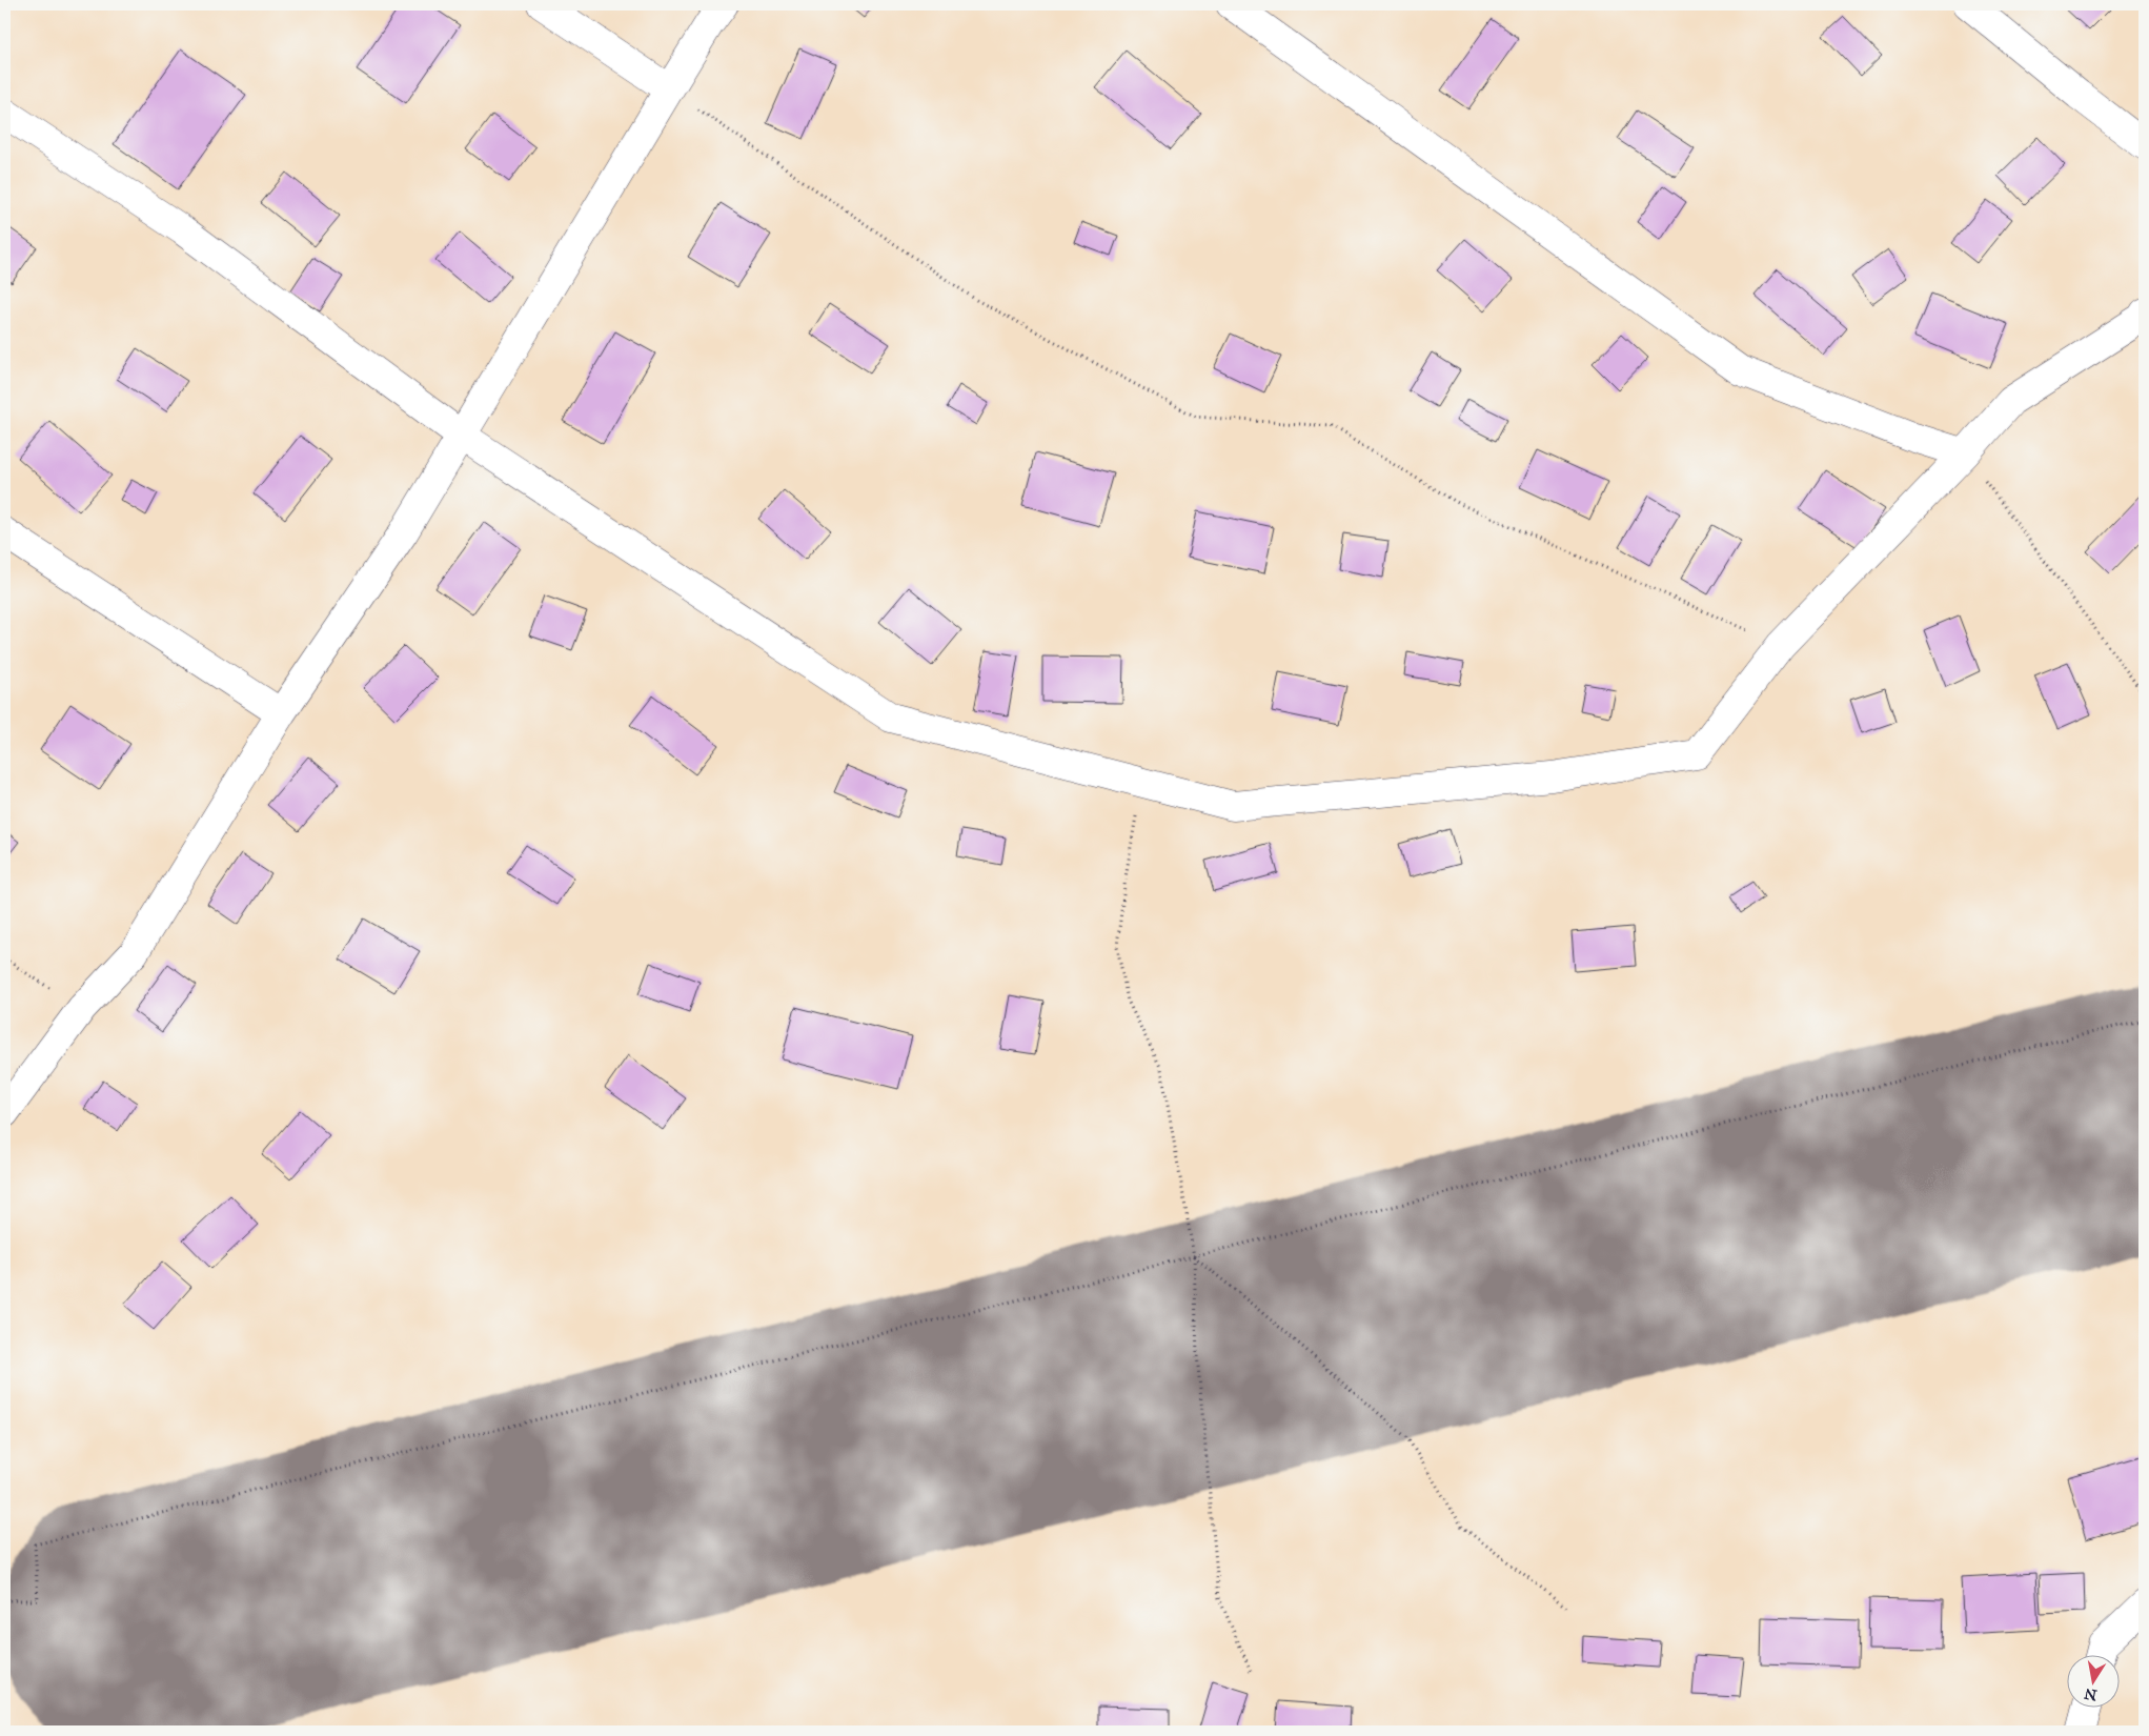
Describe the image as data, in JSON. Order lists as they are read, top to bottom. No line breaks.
{"north":"bottom"}
